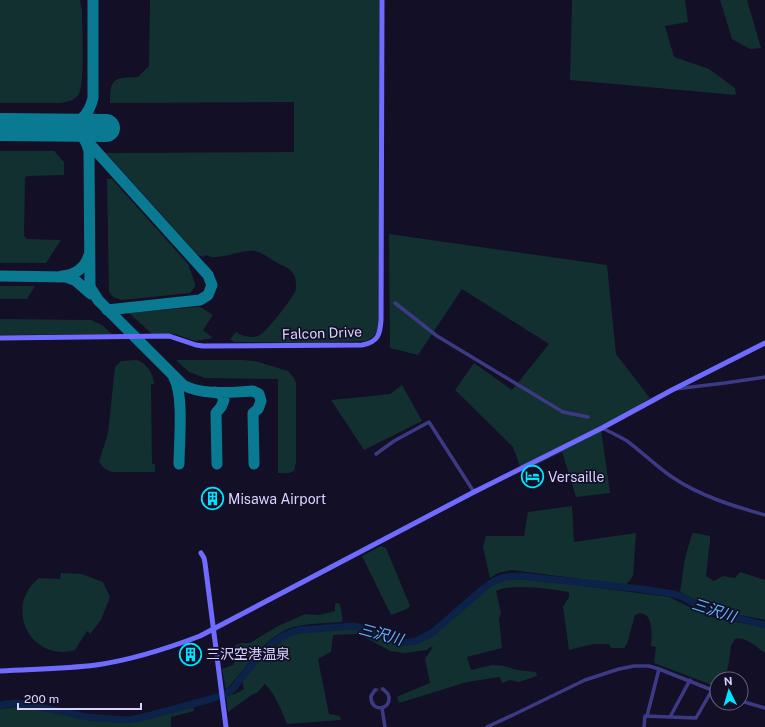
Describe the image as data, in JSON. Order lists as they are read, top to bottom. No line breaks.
{"streets":{"street":["Falcon Drive"]},"water":["三沢川"],"places":{"hotel":["Versaille"],"building":["Misawa Airport","三沢空港温泉"]},"scale_bar":"200 m","north":"top"}
